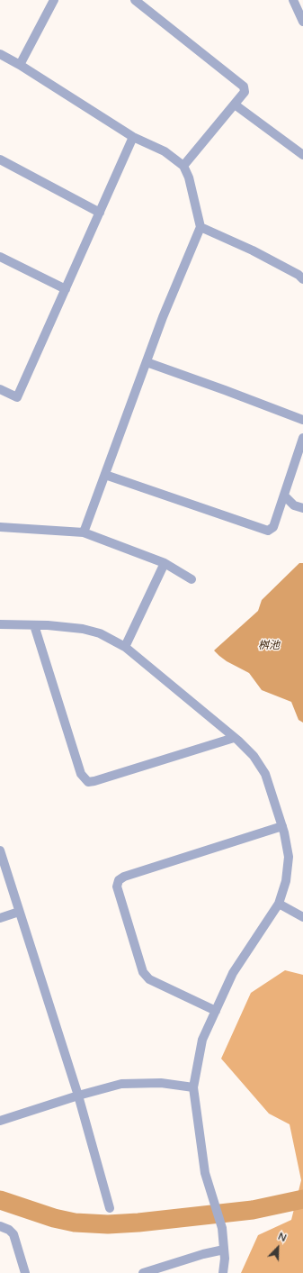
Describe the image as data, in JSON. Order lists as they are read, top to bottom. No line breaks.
{"water":["桝池"],"north":"top right"}
